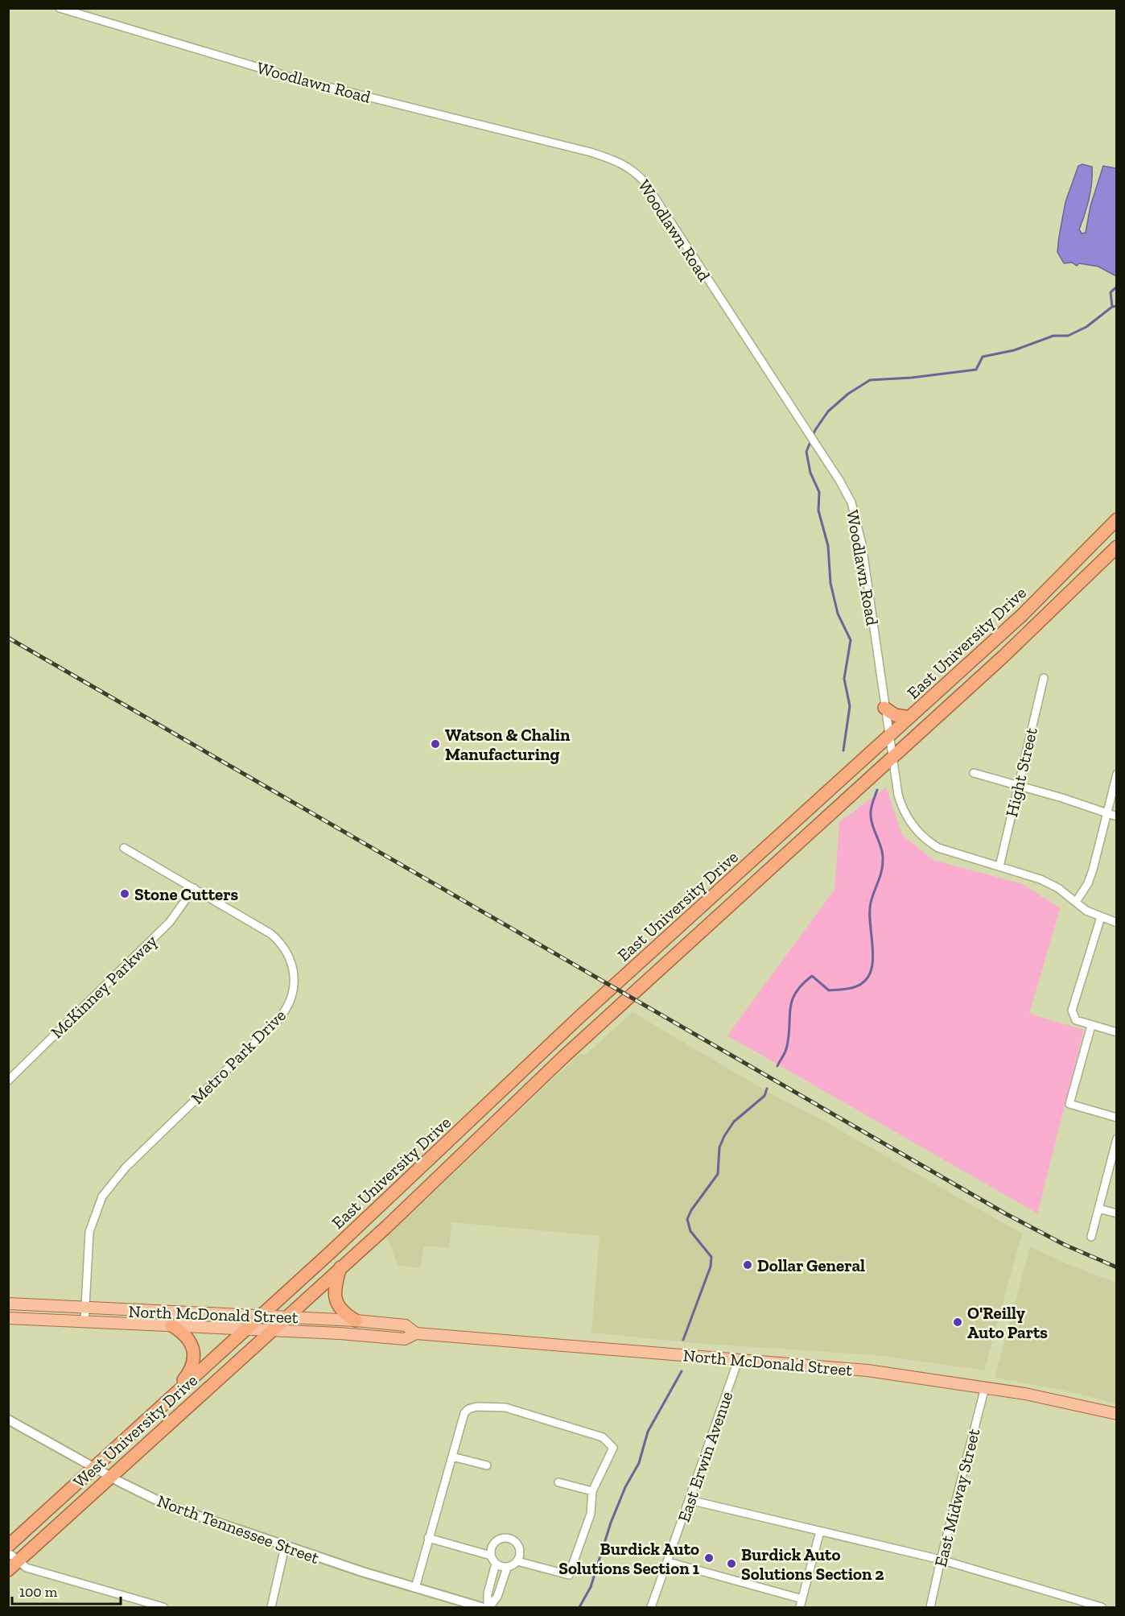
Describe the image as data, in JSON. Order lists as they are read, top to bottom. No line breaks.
{"streets":{"highway":["East University Drive","West University Drive"],"main road":["North McDonald Street"],"street":["Woodlawn Road","Hight Street","McKinney Parkway","Metro Park Drive","East Erwin Avenue","East Midway Street","North Tennessee Street"]},"crossings":[["Woodlawn Road","East University Drive"],["Woodlawn Road","Hight Street"],["East University Drive","North McDonald Street"],["East University Drive","West University Drive"],["McKinney Parkway","Metro Park Drive"],["Metro Park Drive","North McDonald Street"],["North McDonald Street","West University Drive"],["North McDonald Street","East Erwin Avenue"],["North McDonald Street","East Midway Street"],["West University Drive","North Tennessee Street"]],"places":["Watson & Chalin Manufacturing","Stone Cutters","Dollar General","O'Reilly Auto Parts","Burdick Auto Solutions Section 1","Burdick Auto Solutions Section 2"],"scale_bar":"100 m"}
